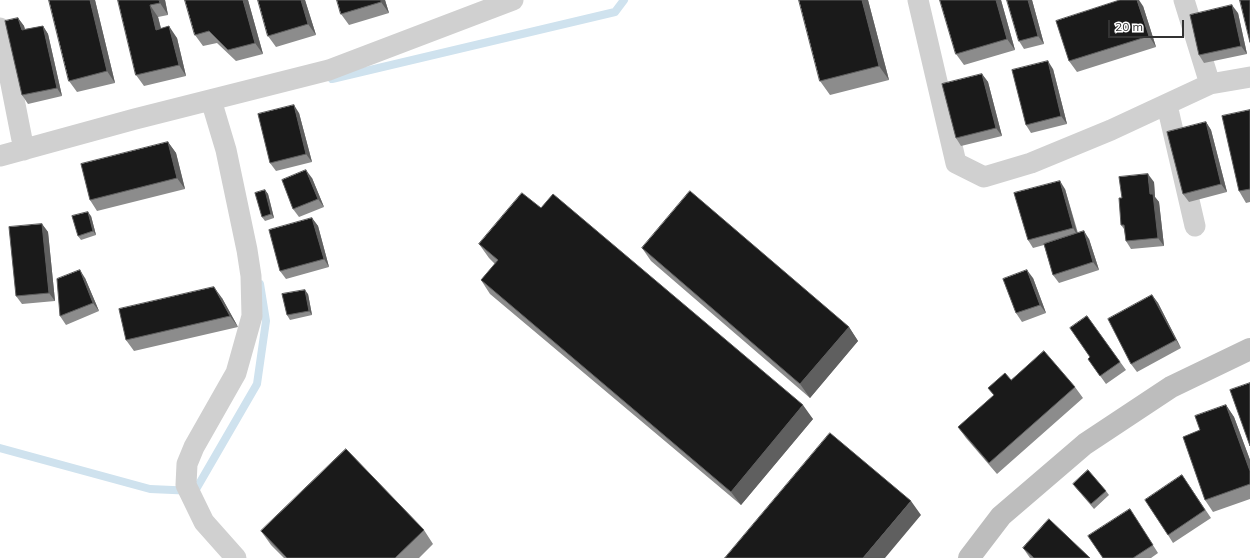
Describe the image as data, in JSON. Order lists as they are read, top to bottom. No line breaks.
{"scale_bar":"20 m"}
